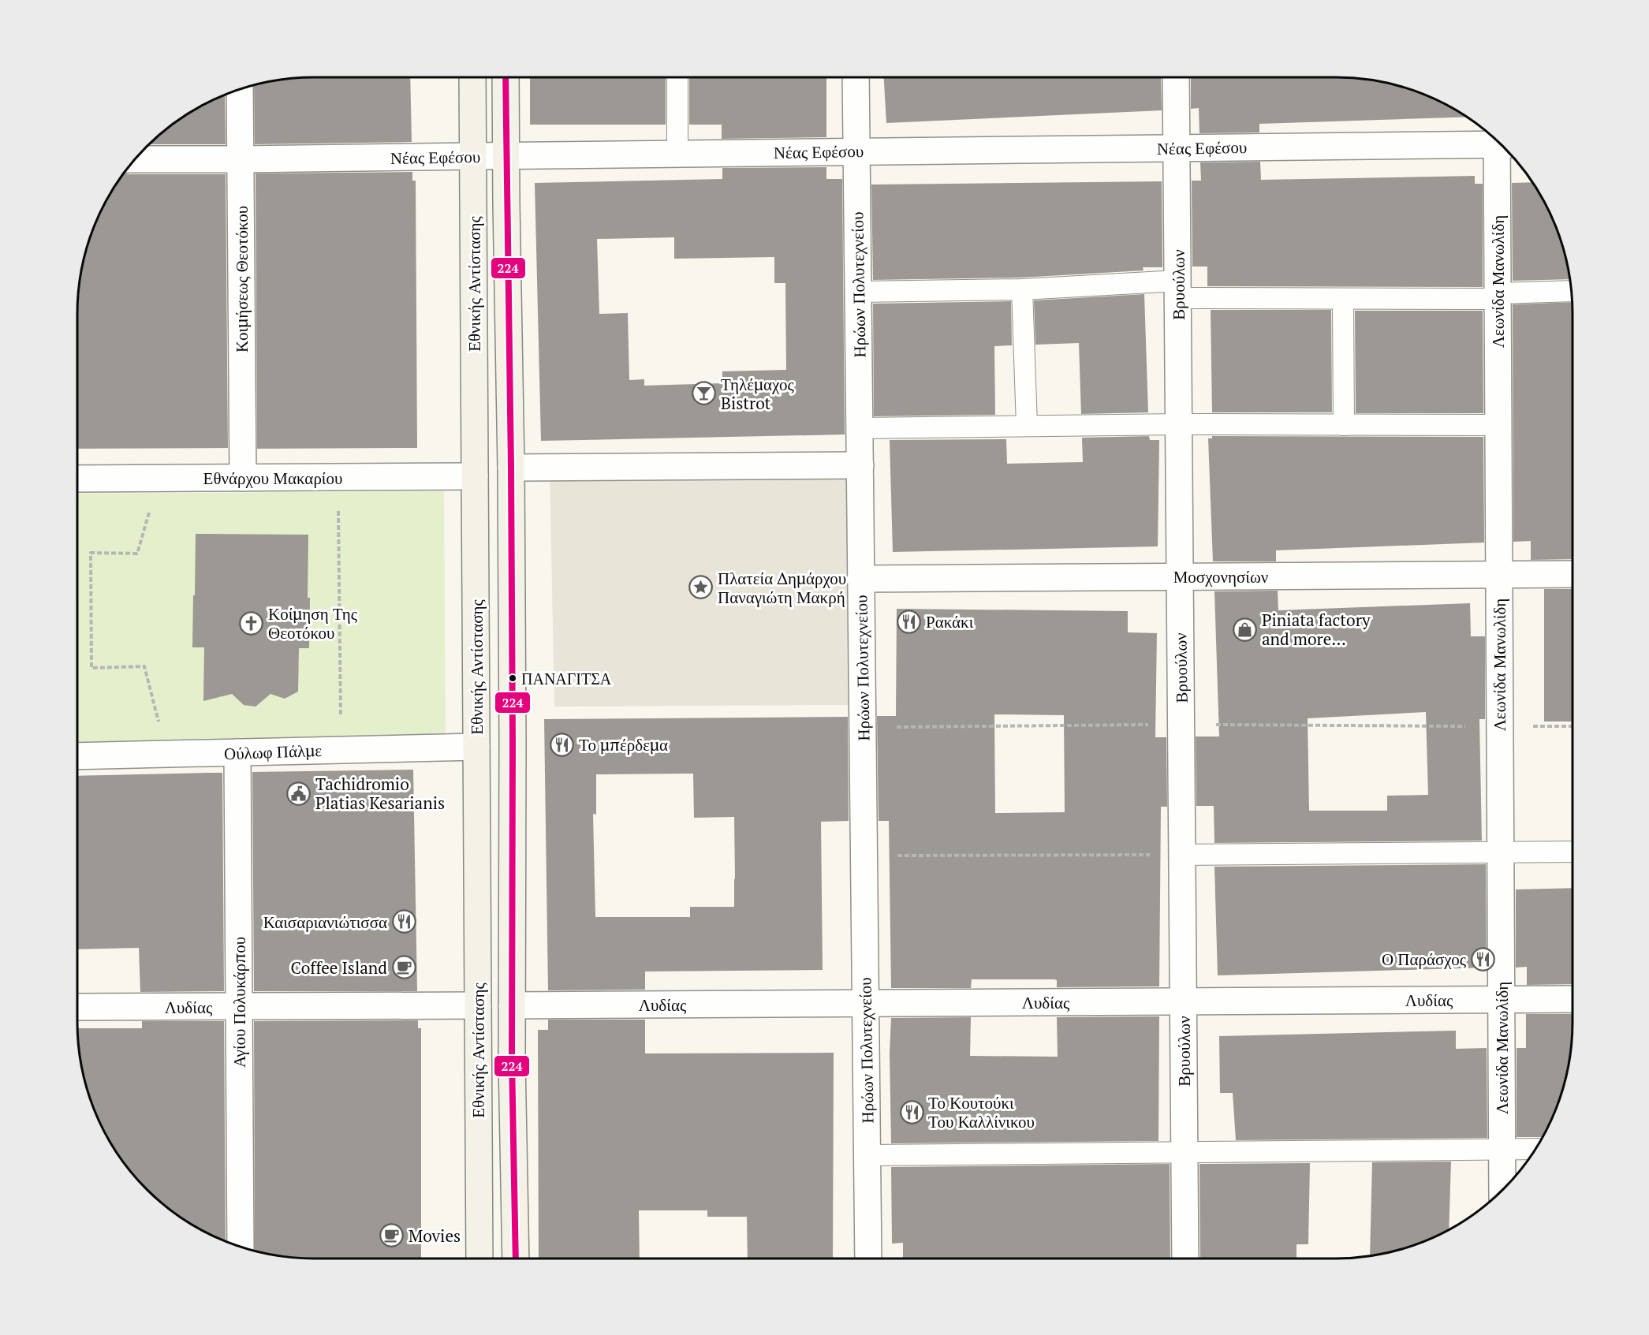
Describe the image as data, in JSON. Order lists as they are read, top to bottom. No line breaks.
{"streets":{"main road":["Εθνικής Αντίστασης"],"street":["Νέας Εφέσου","Κοιμήσεως Θεοτόκου","Λεωνίδα Μανωλίδη","Ηρώων Πολυτεχνείου","Βρυούλων","Εθνάρχου Μακαρίου","Μοσχονησίων","Ούλωφ Πάλμε","Λυδίας","Αγίου Πολυκάρπου"]},"crossings":[["Νέας Εφέσου","Κοιμήσεως Θεοτόκου"],["Νέας Εφέσου","Εθνικής Αντίστασης"],["Νέας Εφέσου","Ηρώων Πολυτεχνείου"],["Νέας Εφέσου","Βρυούλων"],["Κοιμήσεως Θεοτόκου","Εθνάρχου Μακαρίου"],["Λεωνίδα Μανωλίδη","Μοσχονησίων"],["Λεωνίδα Μανωλίδη","Λυδίας"],["Εθνικής Αντίστασης","Εθνάρχου Μακαρίου"],["Εθνικής Αντίστασης","Ούλωφ Πάλμε"],["Εθνικής Αντίστασης","Λυδίας"],["Ηρώων Πολυτεχνείου","Μοσχονησίων"],["Ηρώων Πολυτεχνείου","Λυδίας"],["Βρυούλων","Μοσχονησίων"],["Βρυούλων","Λυδίας"],["Ούλωφ Πάλμε","Αγίου Πολυκάρπου"],["Λυδίας","Αγίου Πολυκάρπου"]],"places":{"bar":["Τηλέμαχος Bistrot"],"place":["Πλατεία Δημάρχου Παναγιώτη Μακρή"],"restaurant":["Ρακάκι","Το μπέρδεμα","Καισαριανιώτισσα","Ο Παράσχος","Το Κουτούκι Του Καλλίνικου"],"church":["Κοίμηση Της Θεοτόκου"],"shop":["Piniata factory and more..."],"other":["ΠΑΝΑΓΙΤΣΑ"],"public building":["Tachidromio Platias Kesarianis"],"cafe":["Coffee Island","Movies"]},"lines":["transit line 224"]}
